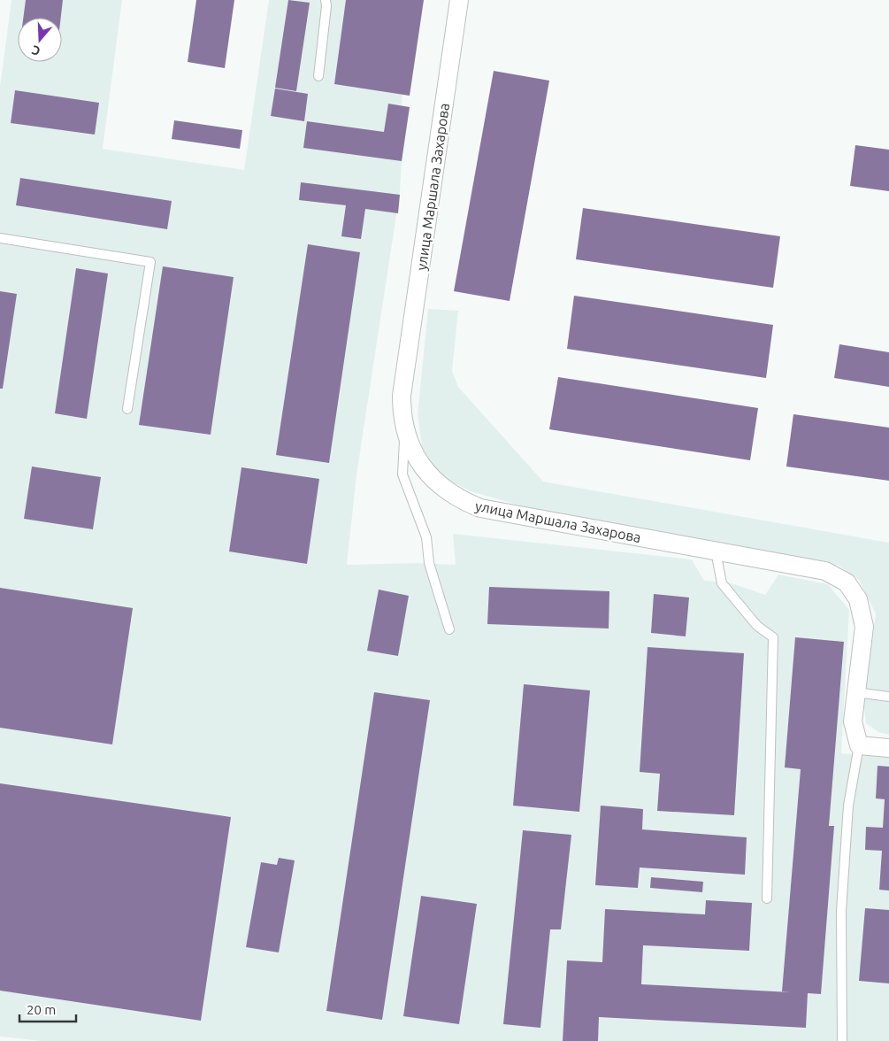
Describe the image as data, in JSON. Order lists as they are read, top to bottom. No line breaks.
{"streets":{"street":["улица Маршала Захарова"]},"scale_bar":"20 m","north":"bottom"}
